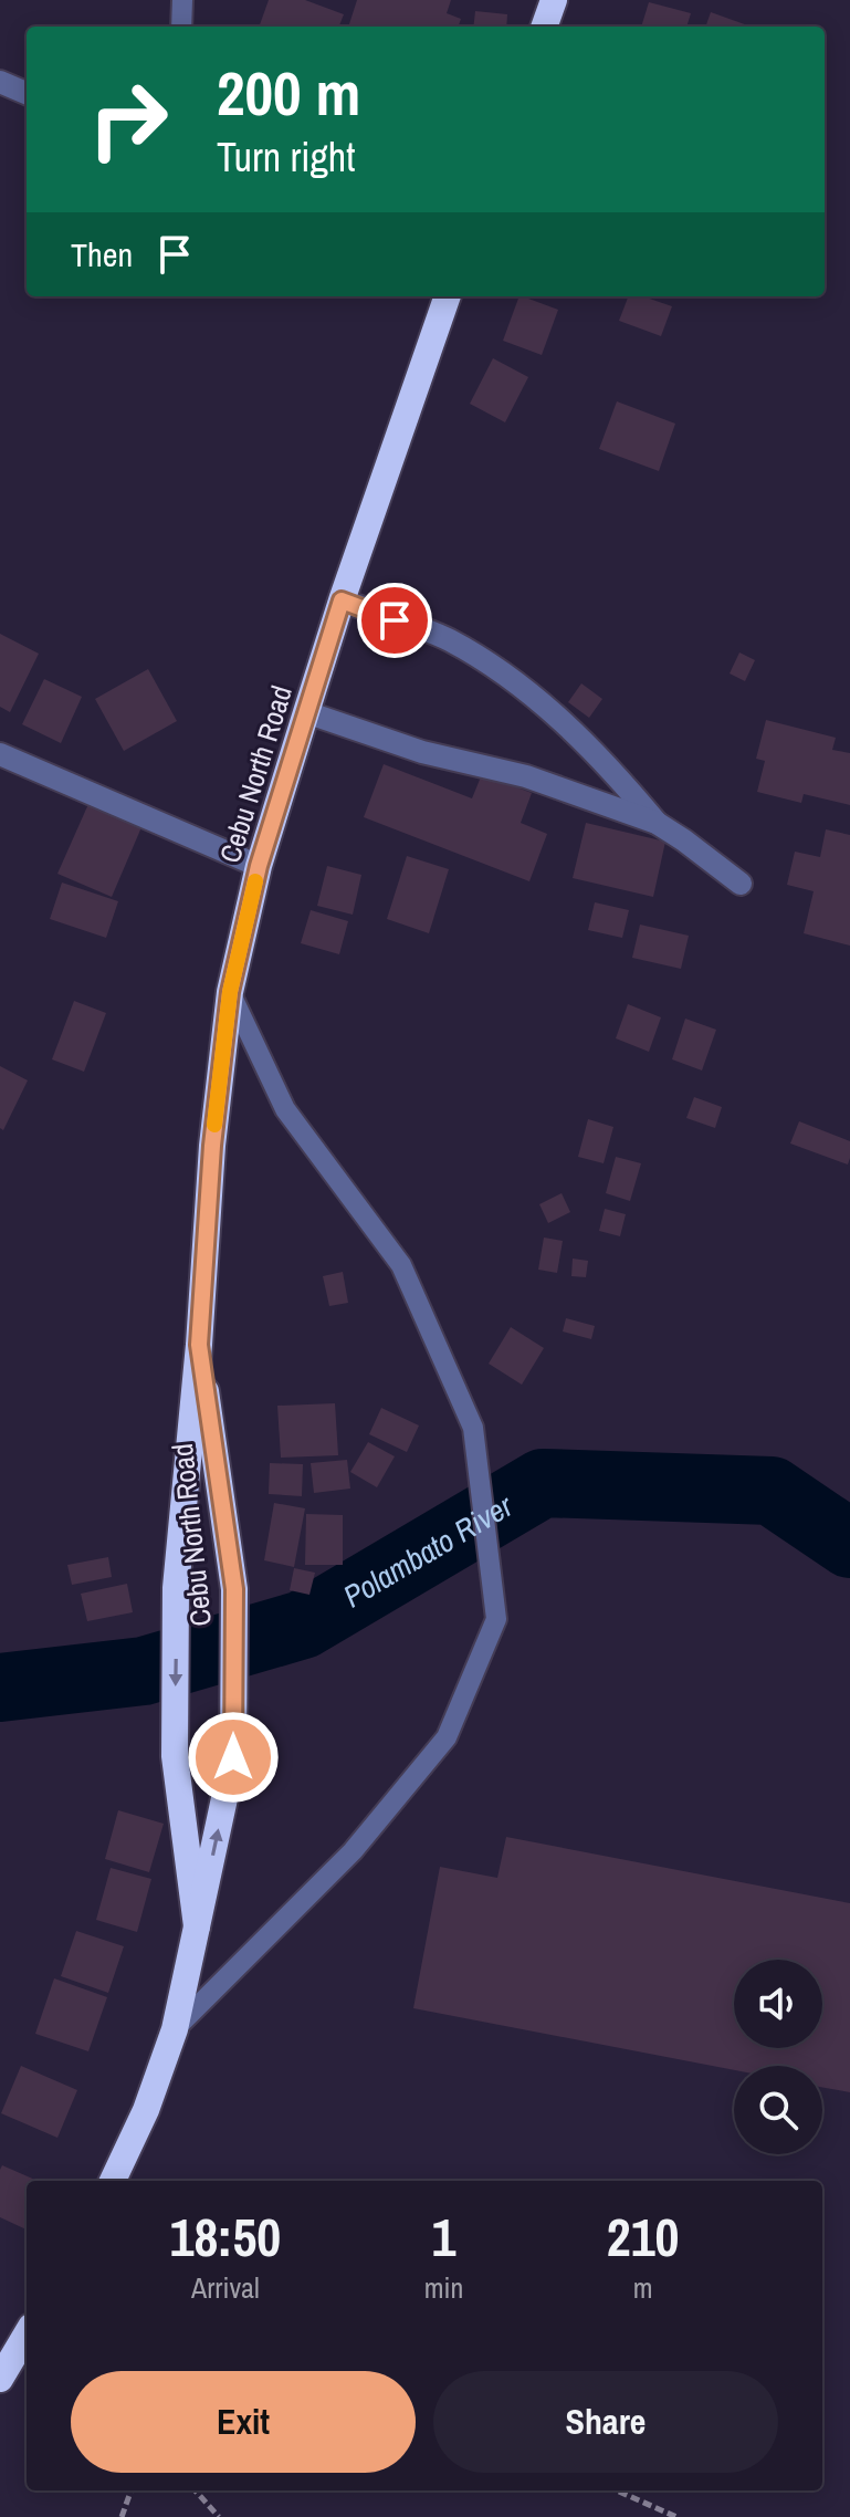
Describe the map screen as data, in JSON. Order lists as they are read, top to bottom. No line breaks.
{"streets":{"highway":["Cebu North Road"]},"water":["Polambato River"],"page":{"turn":["200 m","Turn right"],"then":"Then","eta":["18:50","Arrival","1","min","210","m"],"buttons":["Exit","Share"]}}
